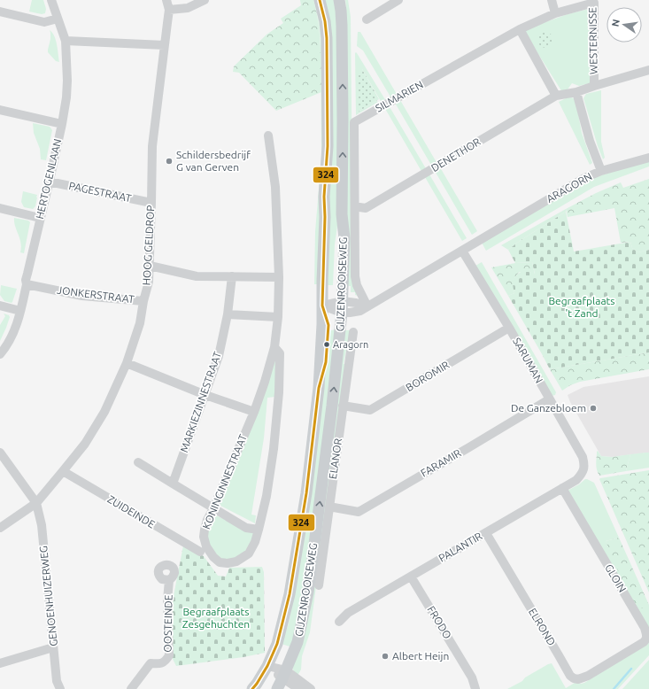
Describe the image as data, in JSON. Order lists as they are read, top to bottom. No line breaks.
{"streets":{"main road":["GIJZENROOISEWEG"],"street":["WESTERNISSE","SILMARIEN","DENETHOR","HERTOGENLAAN","ARAGORN","PAGESTRAAT","HOOG GELDROP","JONKERSTRAAT","SARUMAN","BOROMIR","MARKIEZINNESTRAAT","ELANOR","FARAMIR","KONINGINNESTRAAT","ZUIDEINDE","PALANTIR","GLOIN","GENOENHUIZERWEG","FRODO","OOSTEINDE","ELROND"]},"crossings":[["WESTERNISSE","SILMARIEN"],["WESTERNISSE","DENETHOR"],["SILMARIEN","DENETHOR"],["SILMARIEN","GIJZENROOISEWEG"],["DENETHOR","GIJZENROOISEWEG"],["HERTOGENLAAN","PAGESTRAAT"],["HERTOGENLAAN","JONKERSTRAAT"],["ARAGORN","GIJZENROOISEWEG"],["ARAGORN","SARUMAN"],["PAGESTRAAT","HOOG GELDROP"],["HOOG GELDROP","JONKERSTRAAT"],["HOOG GELDROP","ZUIDEINDE"],["HOOG GELDROP","GENOENHUIZERWEG"],["SARUMAN","BOROMIR"],["SARUMAN","FARAMIR"],["SARUMAN","PALANTIR"],["BOROMIR","ELANOR"],["ELANOR","FARAMIR"],["PALANTIR","GLOIN"],["PALANTIR","FRODO"],["PALANTIR","ELROND"],["GLOIN","ELROND"]],"parks":["Begraafplaats 't Zand","Begraafplaats Zesgehuchten"],"places":["Schildersbedrijf G van Gerven","Aragorn","De Ganzebloem","Albert Heijn"],"lines":["transit line 324"],"north":"left"}
